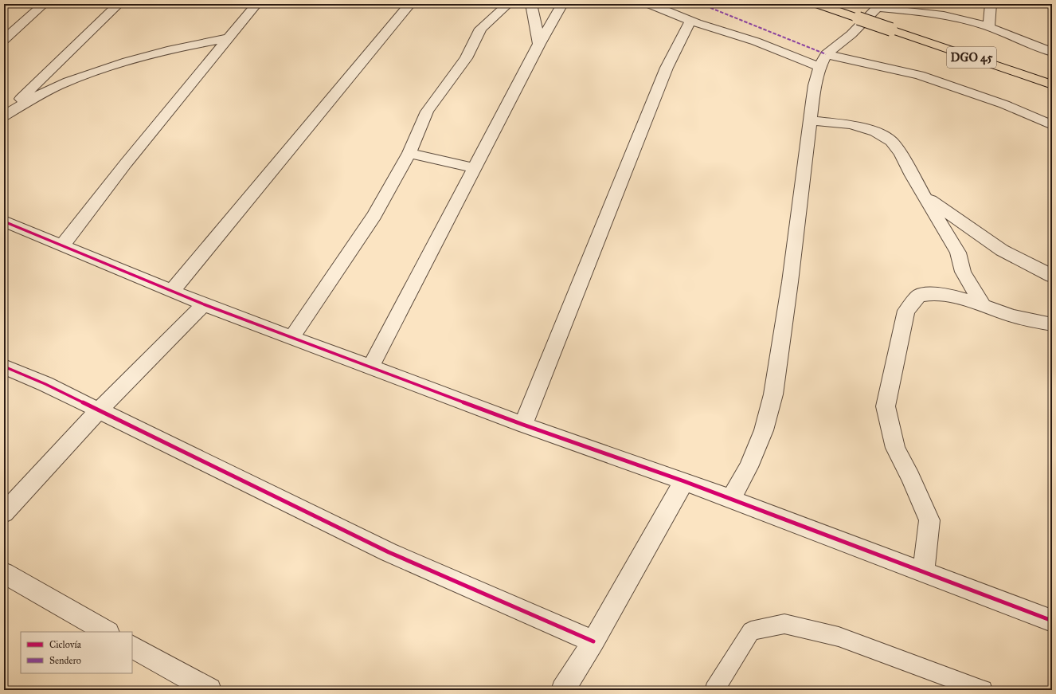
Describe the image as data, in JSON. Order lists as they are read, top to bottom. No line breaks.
{"streets":{"highway":["DGO 45"]},"legend":["Ciclovía","Sendero"]}
